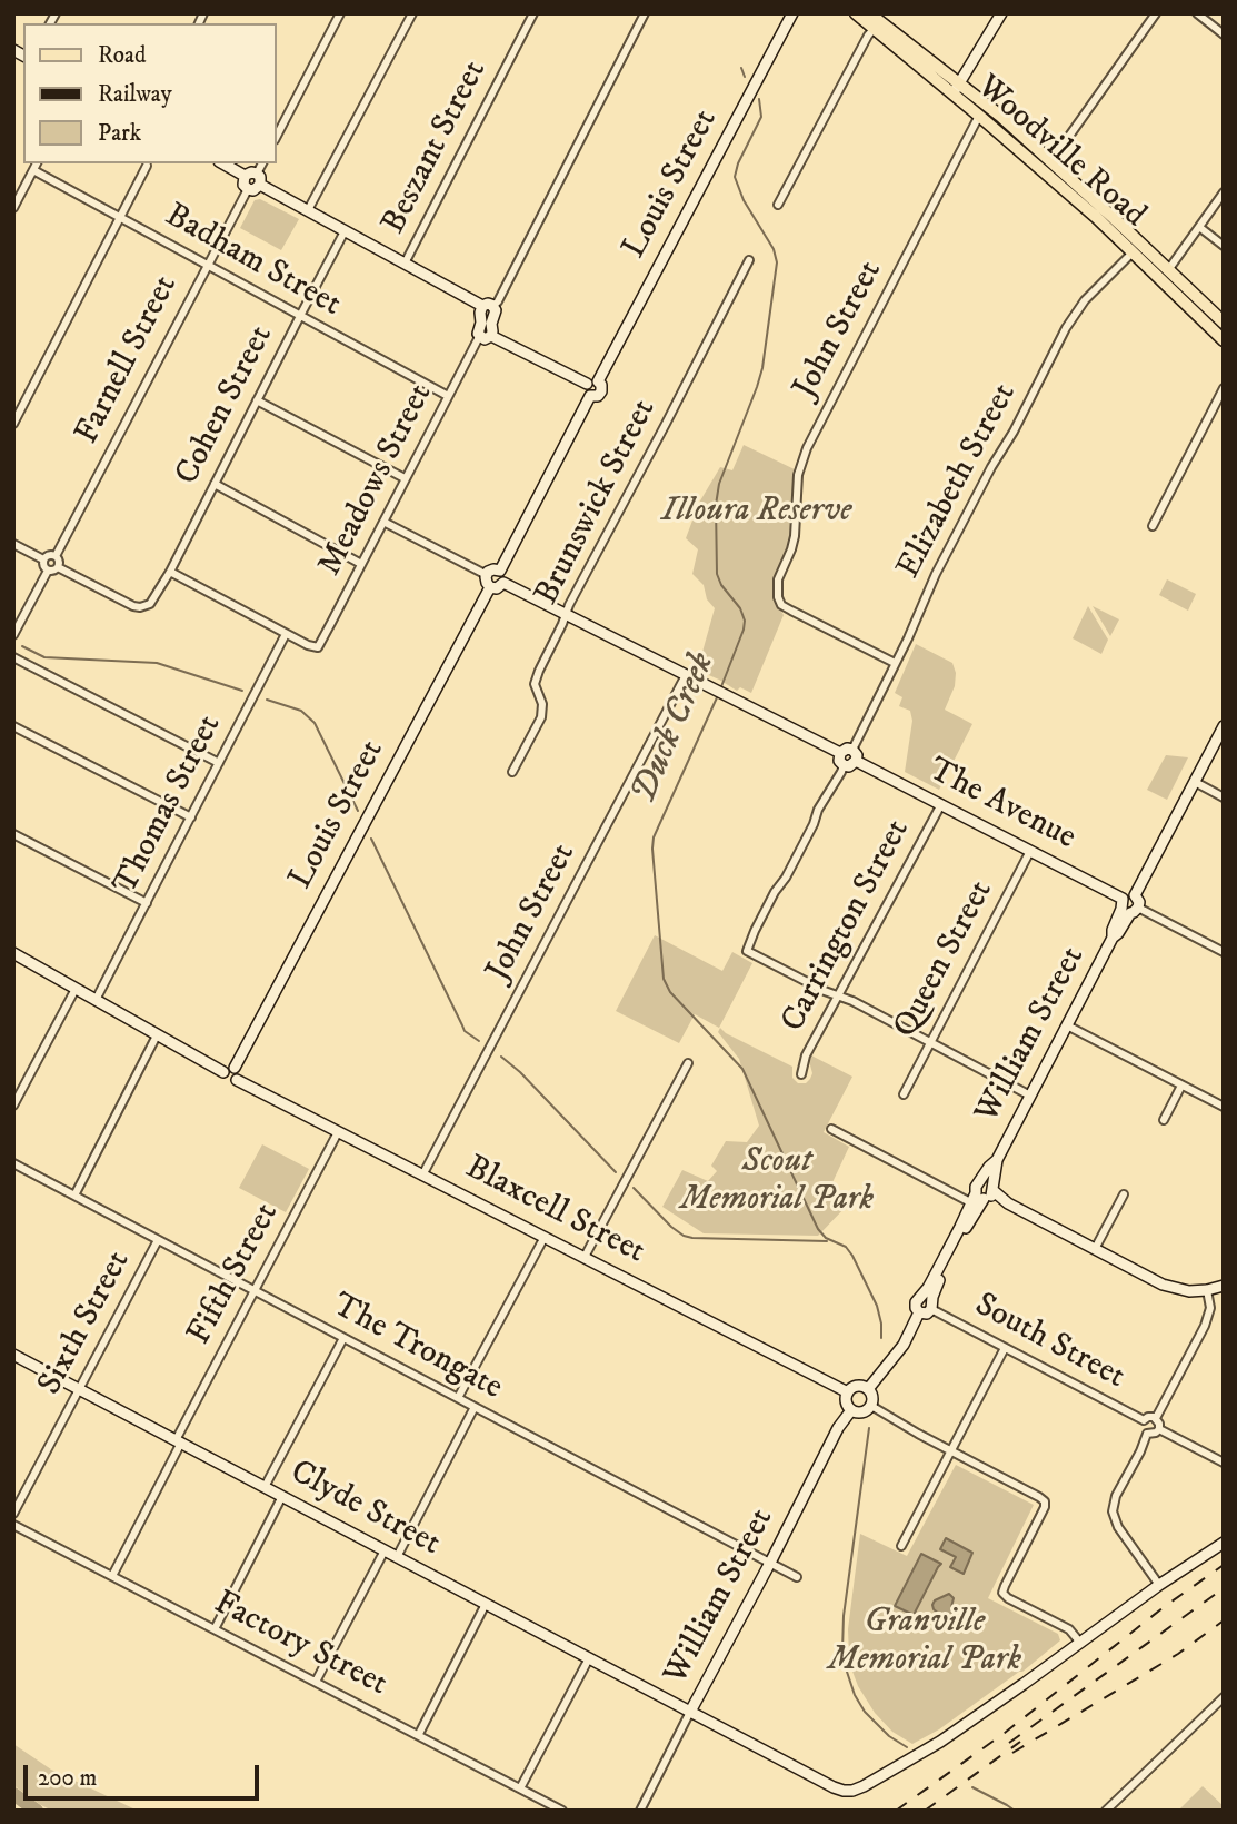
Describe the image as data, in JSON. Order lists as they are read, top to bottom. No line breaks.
{"streets":{"main road":["Woodville Road"],"street":["Beszant Street","Louis Street","Badham Street","John Street","Farnell Street","Cohen Street","Meadows Street","Elizabeth Street","Brunswick Street","Thomas Street","The Avenue","Carrington Street","Queen Street","William Street","Blaxcell Street","Fifth Street","Sixth Street","South Street","The Trongate","Clyde Street","Factory Street"]},"crossings":[["Woodville Road","John Street"],["Woodville Road","Elizabeth Street"],["Louis Street","Blaxcell Street"],["Badham Street","Farnell Street"],["Badham Street","Cohen Street"],["Badham Street","Meadows Street"],["John Street","Elizabeth Street"],["John Street","Blaxcell Street"],["Farnell Street","Cohen Street"],["Meadows Street","Thomas Street"],["Elizabeth Street","The Avenue"],["The Avenue","Carrington Street"],["The Avenue","Queen Street"],["The Avenue","William Street"],["William Street","Blaxcell Street"],["William Street","South Street"],["William Street","The Trongate"],["William Street","Clyde Street"],["Blaxcell Street","Fifth Street"],["Fifth Street","The Trongate"],["Fifth Street","Clyde Street"],["Fifth Street","Factory Street"],["Sixth Street","The Trongate"],["Sixth Street","Clyde Street"]],"water":["Duck Creek"],"parks":["Illoura Reserve","Scout Memorial Park","Granville Memorial Park"],"legend":["Road","Railway","Park"],"scale_bar":"200 m"}
